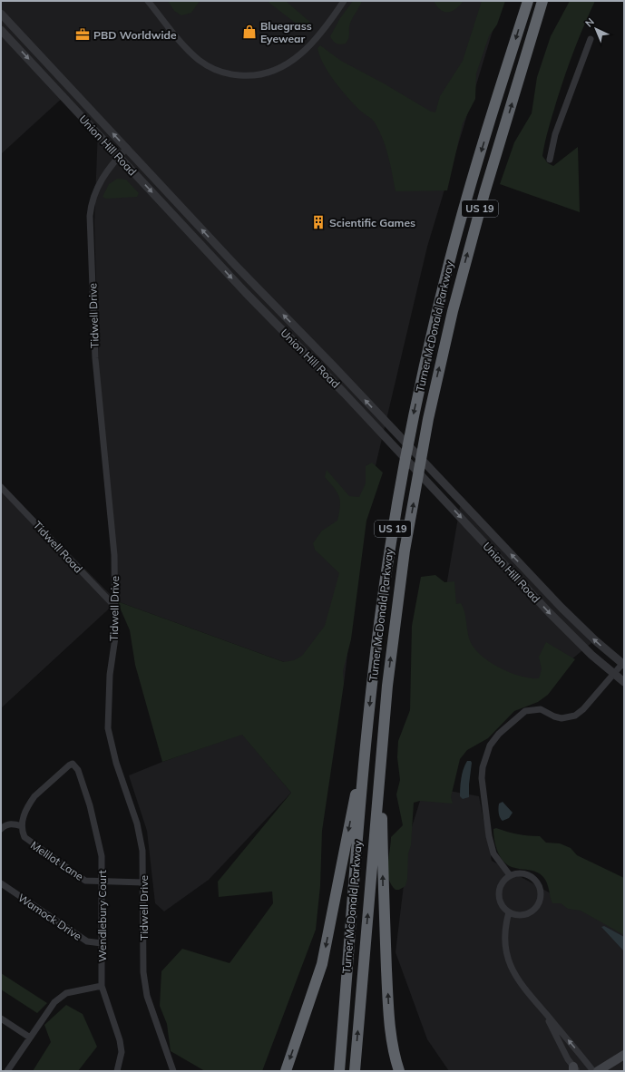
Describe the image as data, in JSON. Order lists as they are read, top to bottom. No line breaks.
{"streets":{"highway":["US 19","Turner McDonald Parkway"],"street":["Union Hill Road","Tidwell Drive","Tidwell Road","Melilot Lane","Wendlebury Court","Wamock Drive"]},"crossings":[["Union Hill Road","Tidwell Drive"],["Tidwell Drive","Tidwell Road"],["Tidwell Drive","Melilot Lane"],["Melilot Lane","Wendlebury Court"],["Wendlebury Court","Wamock Drive"]],"places":{"shop":["Bluegrass Eyewear"],"office":["PBD Worldwide"],"building":["Scientific Games"]},"north":"top left"}
